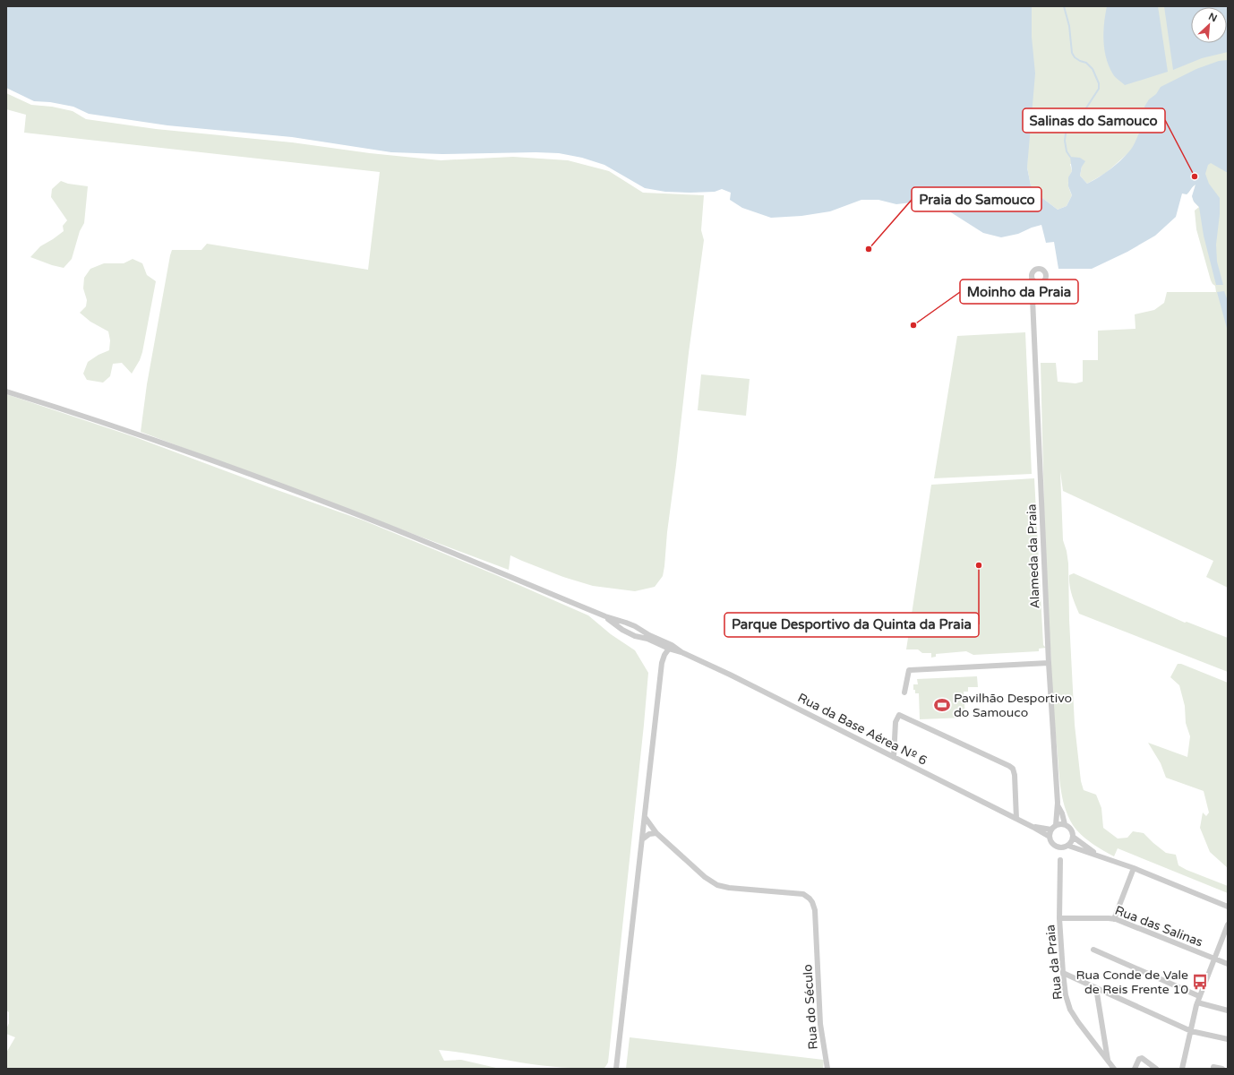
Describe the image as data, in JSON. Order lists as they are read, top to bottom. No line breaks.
{"streets":{"street":["Alameda da Praia","Rua da Base Aérea Nº 6","Rua das Salinas","Rua da Praia","Rua do Século"]},"crossings":[["Rua das Salinas","Rua da Praia"]],"places":{"other":["Salinas do Samouco","Praia do Samouco","Moinho da Praia","Parque Desportivo da Quinta da Praia"],"sports":["Pavilhão Desportivo do Samouco"],"bus stop":["Rua Conde de Vale de Reis Frente 10"]},"north":"top right"}
